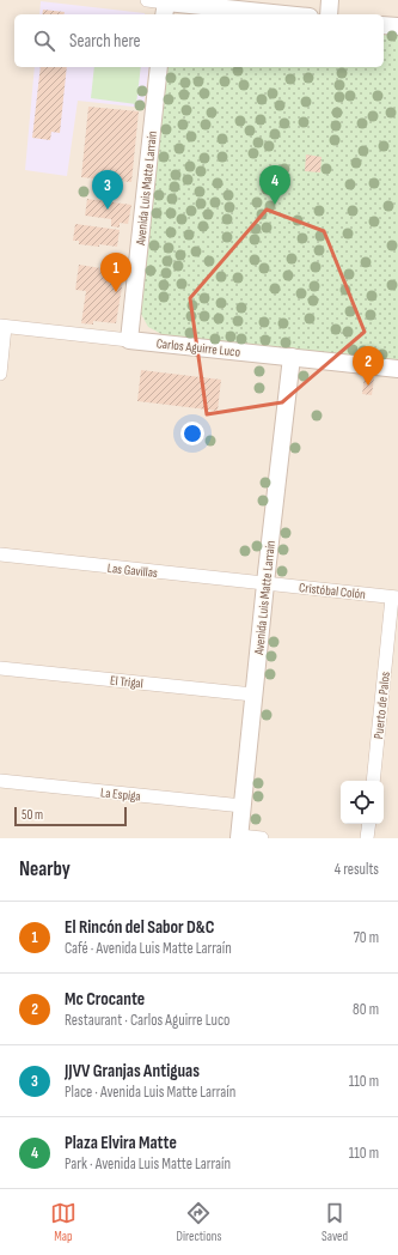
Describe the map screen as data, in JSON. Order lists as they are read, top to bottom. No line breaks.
{"streets":{"street":["Avenida Luis Matte Larraín","Carlos Aguirre Luco","Las Gavillas","Cristóbal Colón","El Trigal","Puerto de Palos","La Espiga"]},"crossings":[["Avenida Luis Matte Larraín","Carlos Aguirre Luco"],["Avenida Luis Matte Larraín","Las Gavillas"],["Avenida Luis Matte Larraín","Cristóbal Colón"],["Avenida Luis Matte Larraín","El Trigal"],["Avenida Luis Matte Larraín","La Espiga"],["Las Gavillas","Cristóbal Colón"],["Cristóbal Colón","Puerto de Palos"]],"scale_bar":"50 m","page":{"search":"Search here","pins":["4","3","1","2"],"scale":"50 m","heading":["Nearby","4 results"],"list":[{"mark":"1","name":"El Rincón del Sabor D&C","note":"Café · Avenida Luis Matte Larraín","value":"70 m"},{"mark":"2","name":"Mc Crocante","note":"Restaurant · Carlos Aguirre Luco","value":"80 m"},{"mark":"3","name":"JJVV Granjas Antiguas","note":"Place · Avenida Luis Matte Larraín","value":"110 m"},{"mark":"4","name":"Plaza Elvira Matte","note":"Park · Avenida Luis Matte Larraín","value":"110 m"}],"nav":["Map","Directions","Saved"]}}
